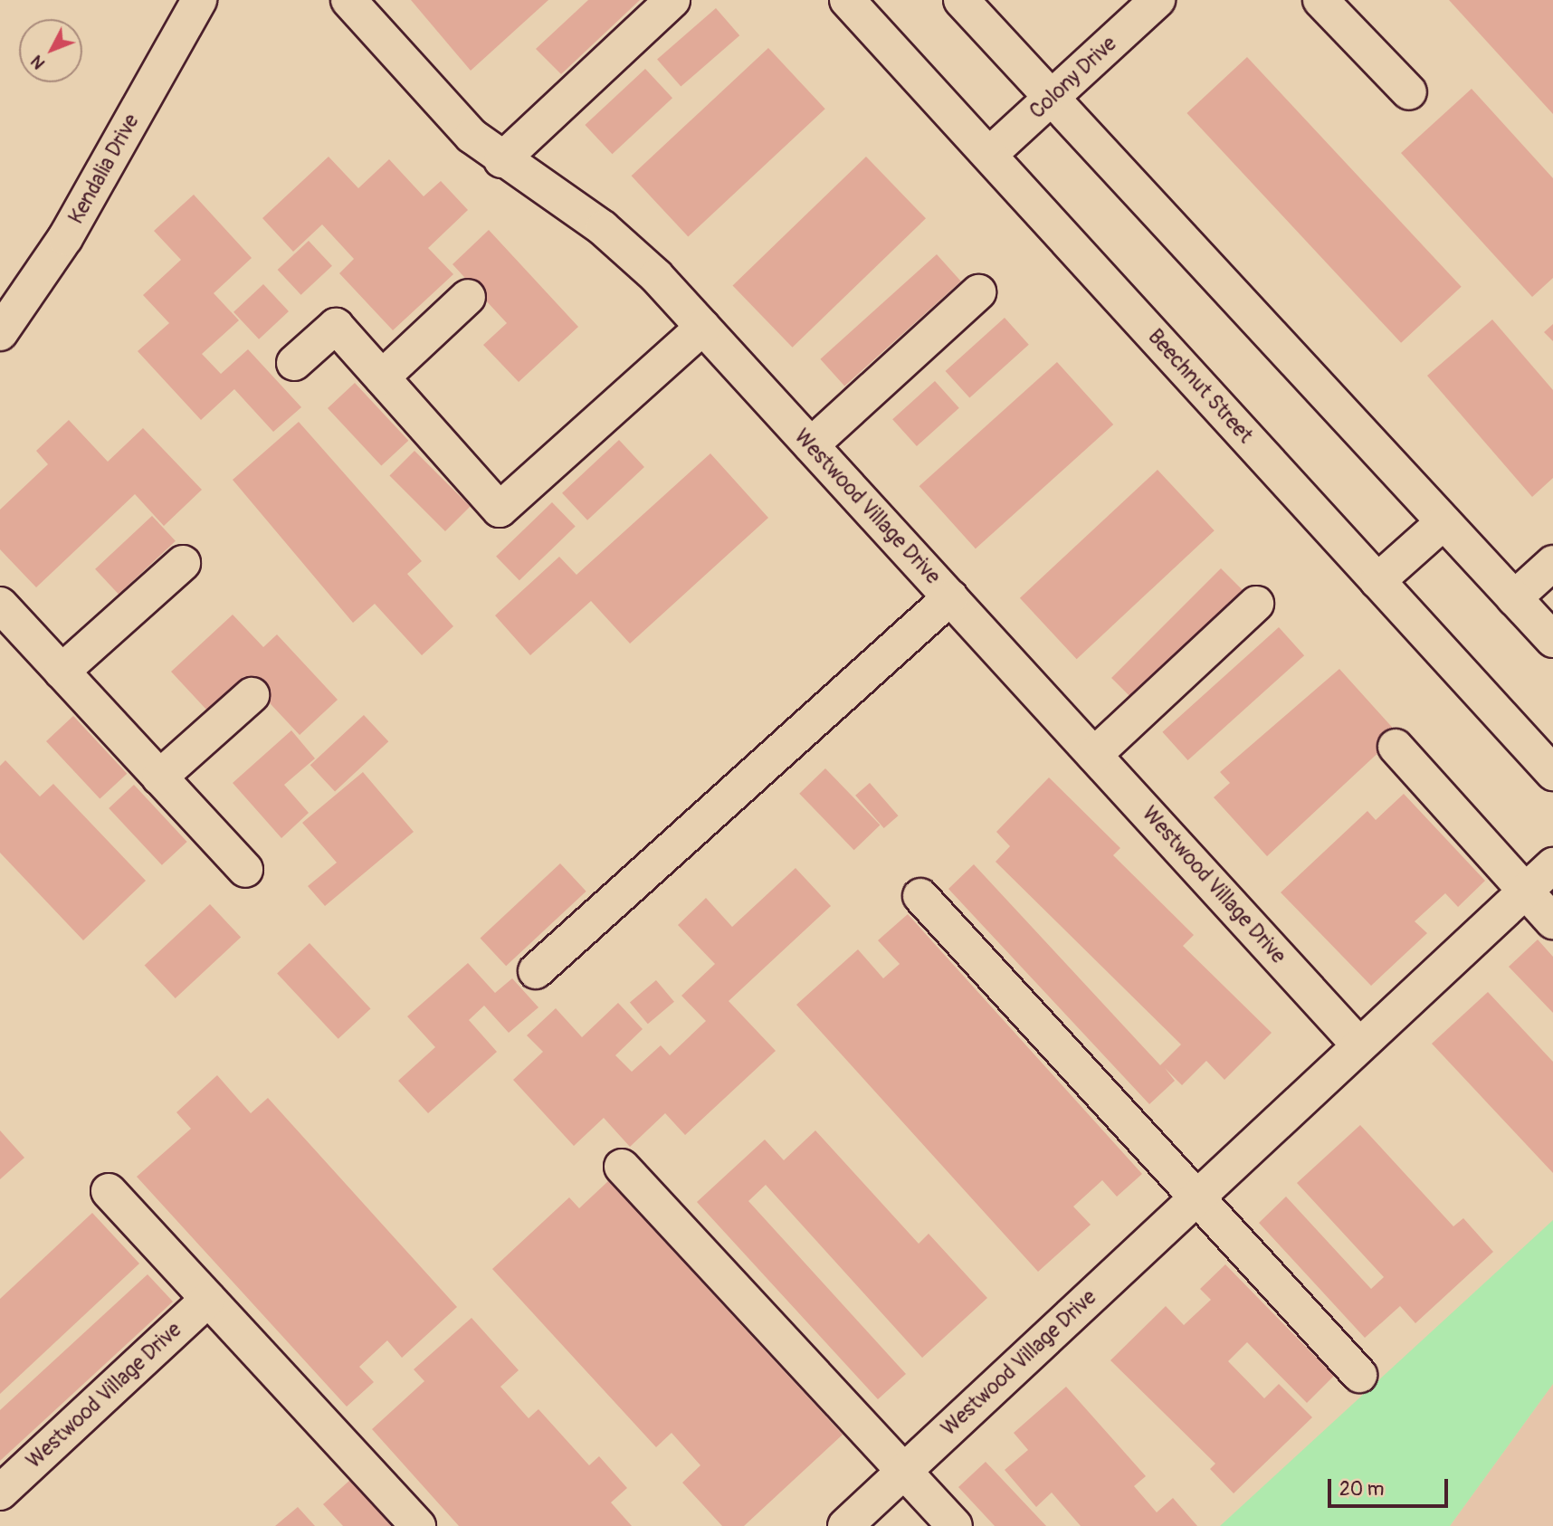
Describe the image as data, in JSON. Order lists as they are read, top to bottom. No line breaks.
{"streets":{"street":["Colony Drive","Kendalia Drive","Beechnut Street","Westwood Village Drive"]},"crossings":[["Colony Drive","Beechnut Street"]],"scale_bar":"20 m","north":"bottom left"}
